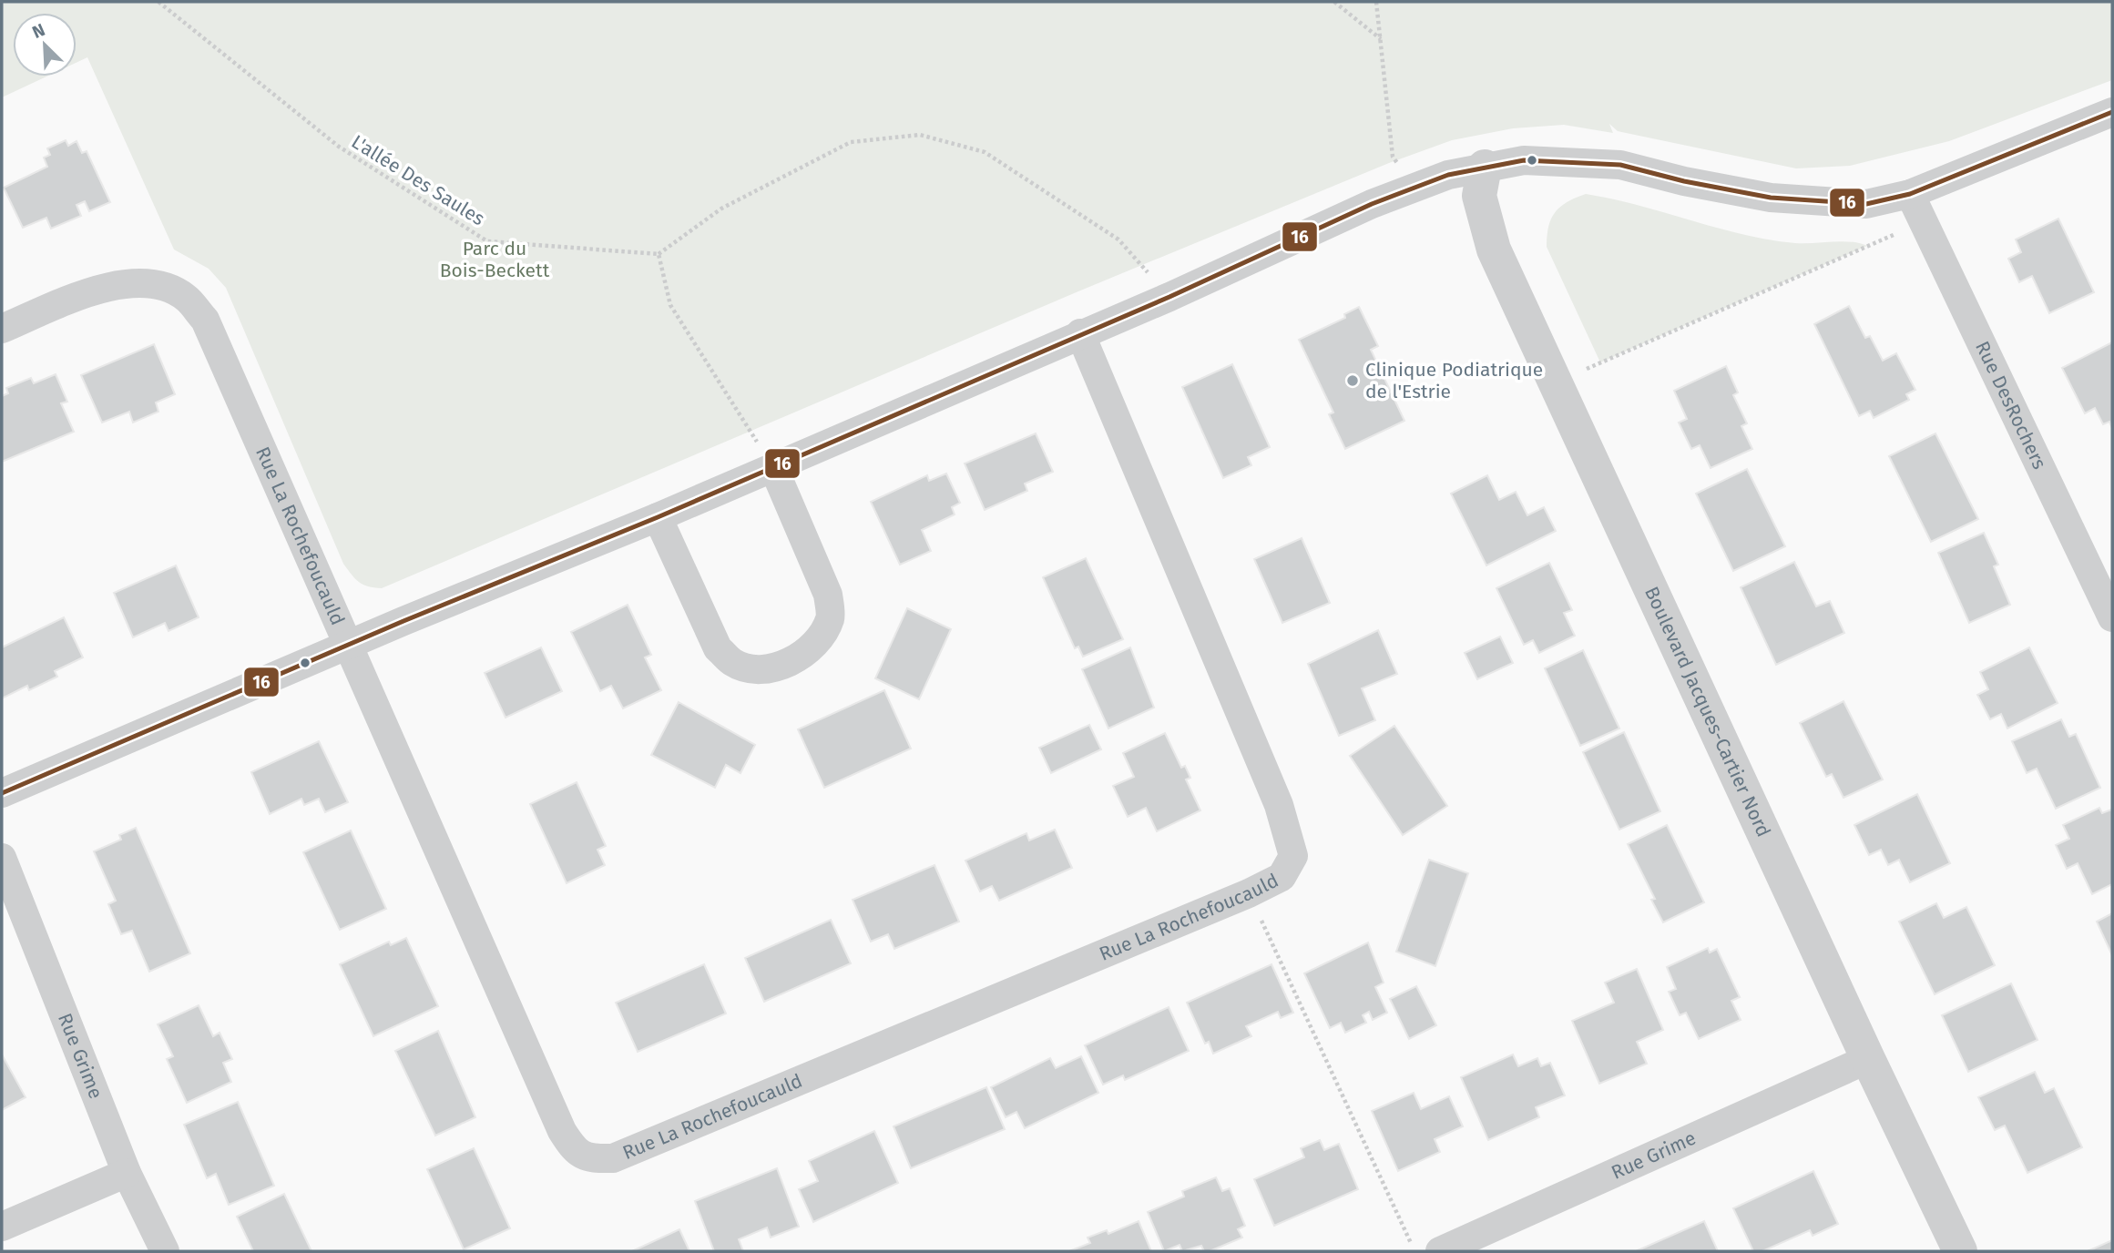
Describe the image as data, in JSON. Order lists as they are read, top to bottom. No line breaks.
{"streets":{"street":["Rue DesRochers","Rue La Rochefoucauld","Boulevard Jacques-Cartier Nord","Rue Grime"],"path":["L'allée Des Saules"]},"crossings":[["Boulevard Jacques-Cartier Nord","Rue Grime"]],"parks":["Parc du Bois-Beckett"],"places":["Clinique Podiatrique de l'Estrie"],"lines":["transit line 16"],"north":"top left"}
